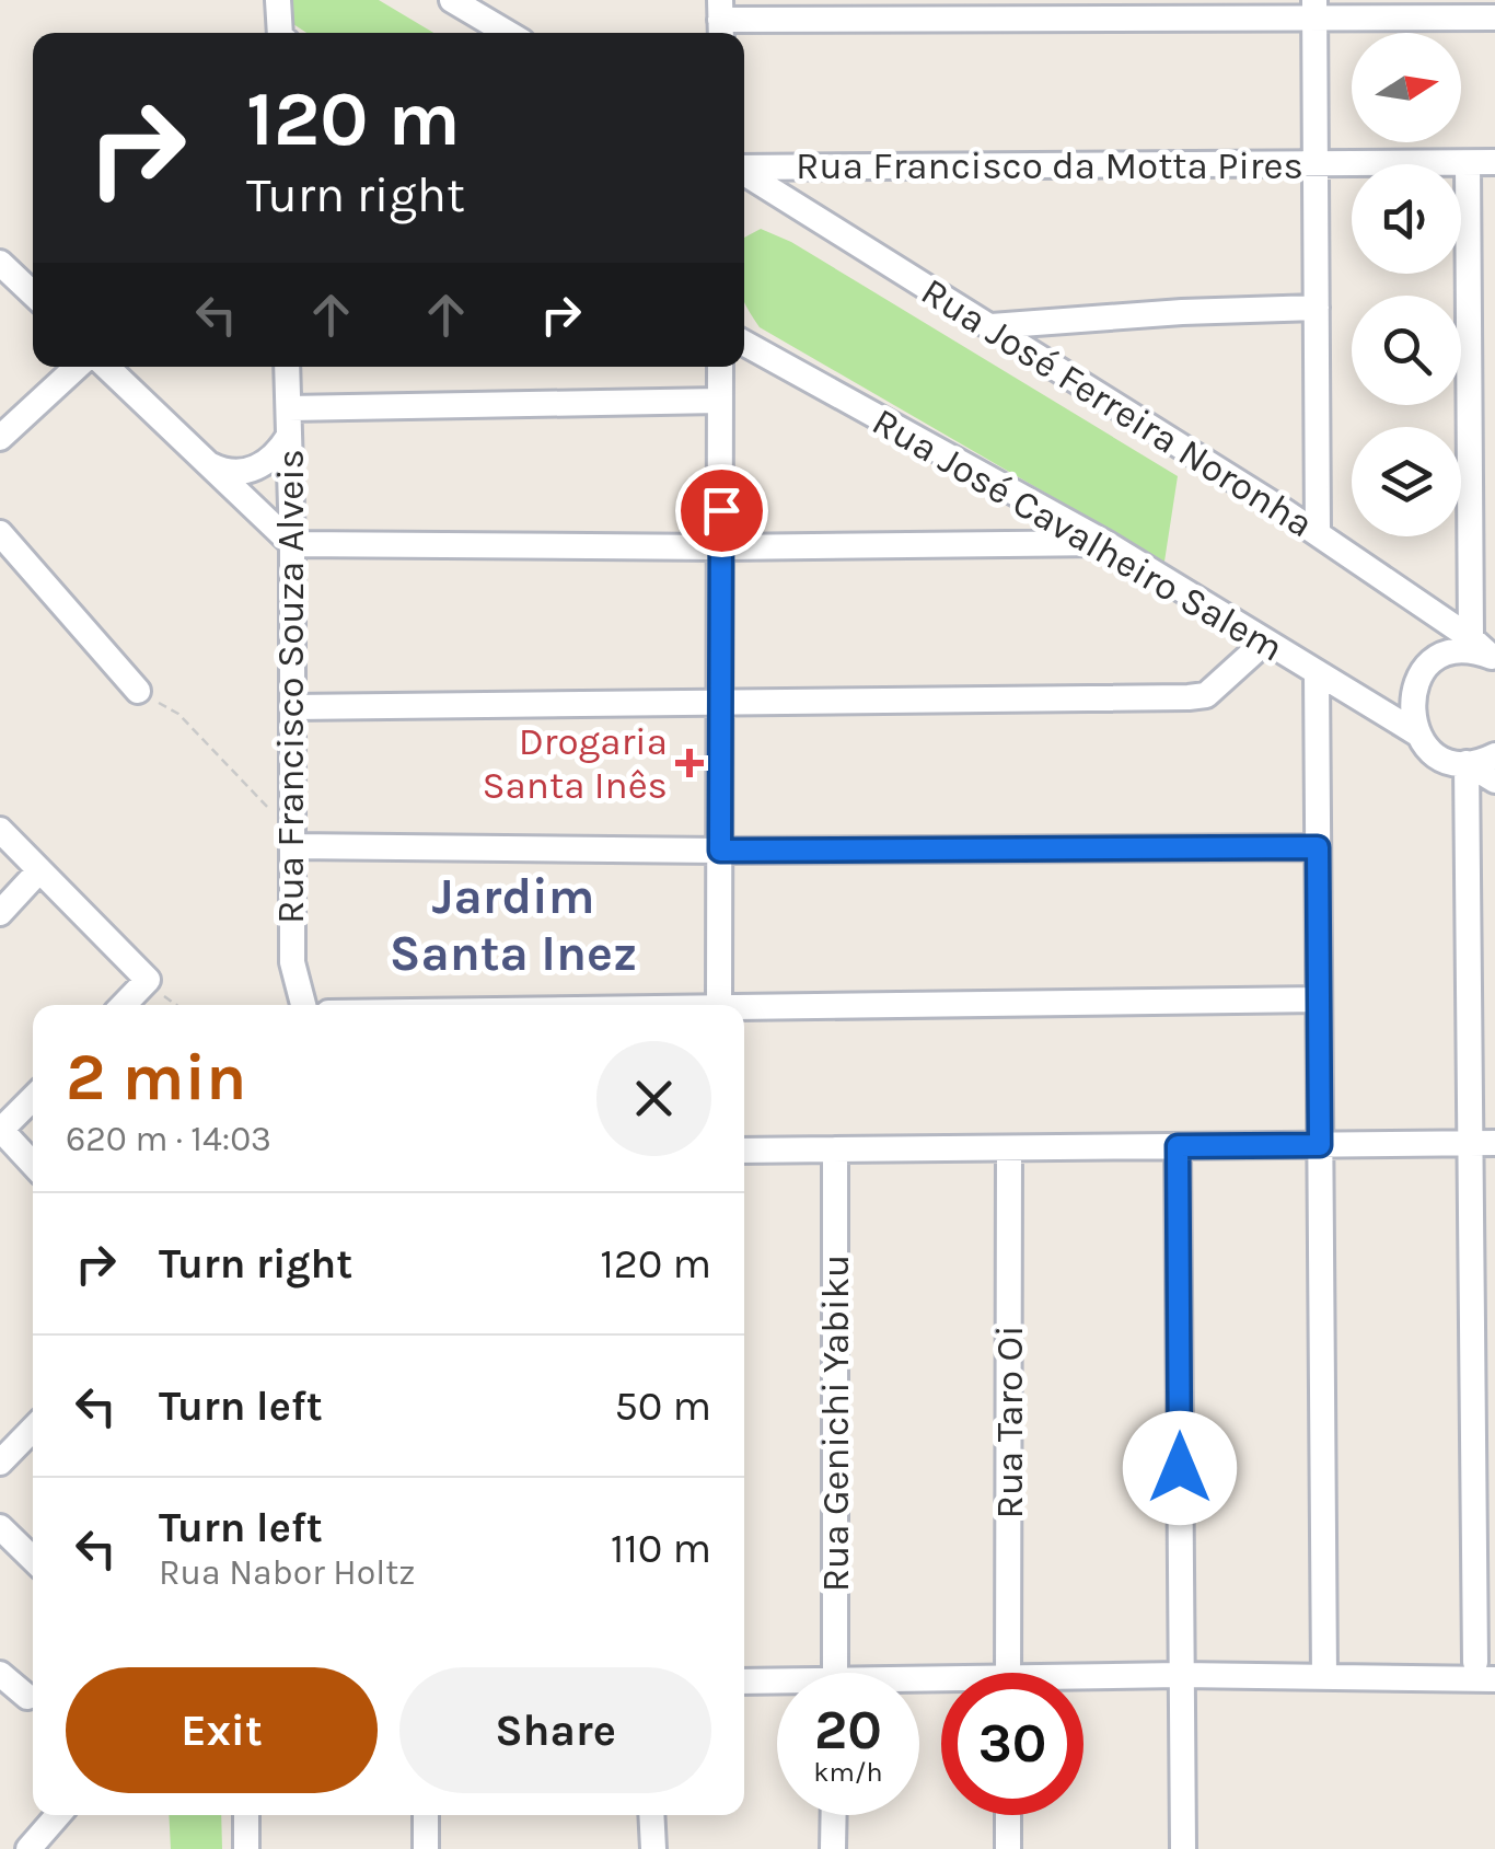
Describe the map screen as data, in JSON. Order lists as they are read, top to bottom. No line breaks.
{"streets":{"street":["Rua Francisco da Motta Pires","Rua José Ferreira Noronha","Rua José Cavalheiro Salem","Rua Francisco Souza Alveis","Rua Taro Oi","Rua Genichi Yabiku"]},"districts":["Jardim Santa Inez"],"places":{"health":["Drogaria Santa Inês"]},"north":"right","page":{"turn":["120 m","Turn right"],"heading":["2 min","620 m · 14:03"],"list":[{"name":"Turn right","value":"120 m"},{"name":"Turn left","value":"50 m"},{"name":"Turn left","note":"Rua Nabor Holtz","value":"110 m"}],"buttons":["Exit","Share"],"speed":"20 km/h","limit":"30"}}
